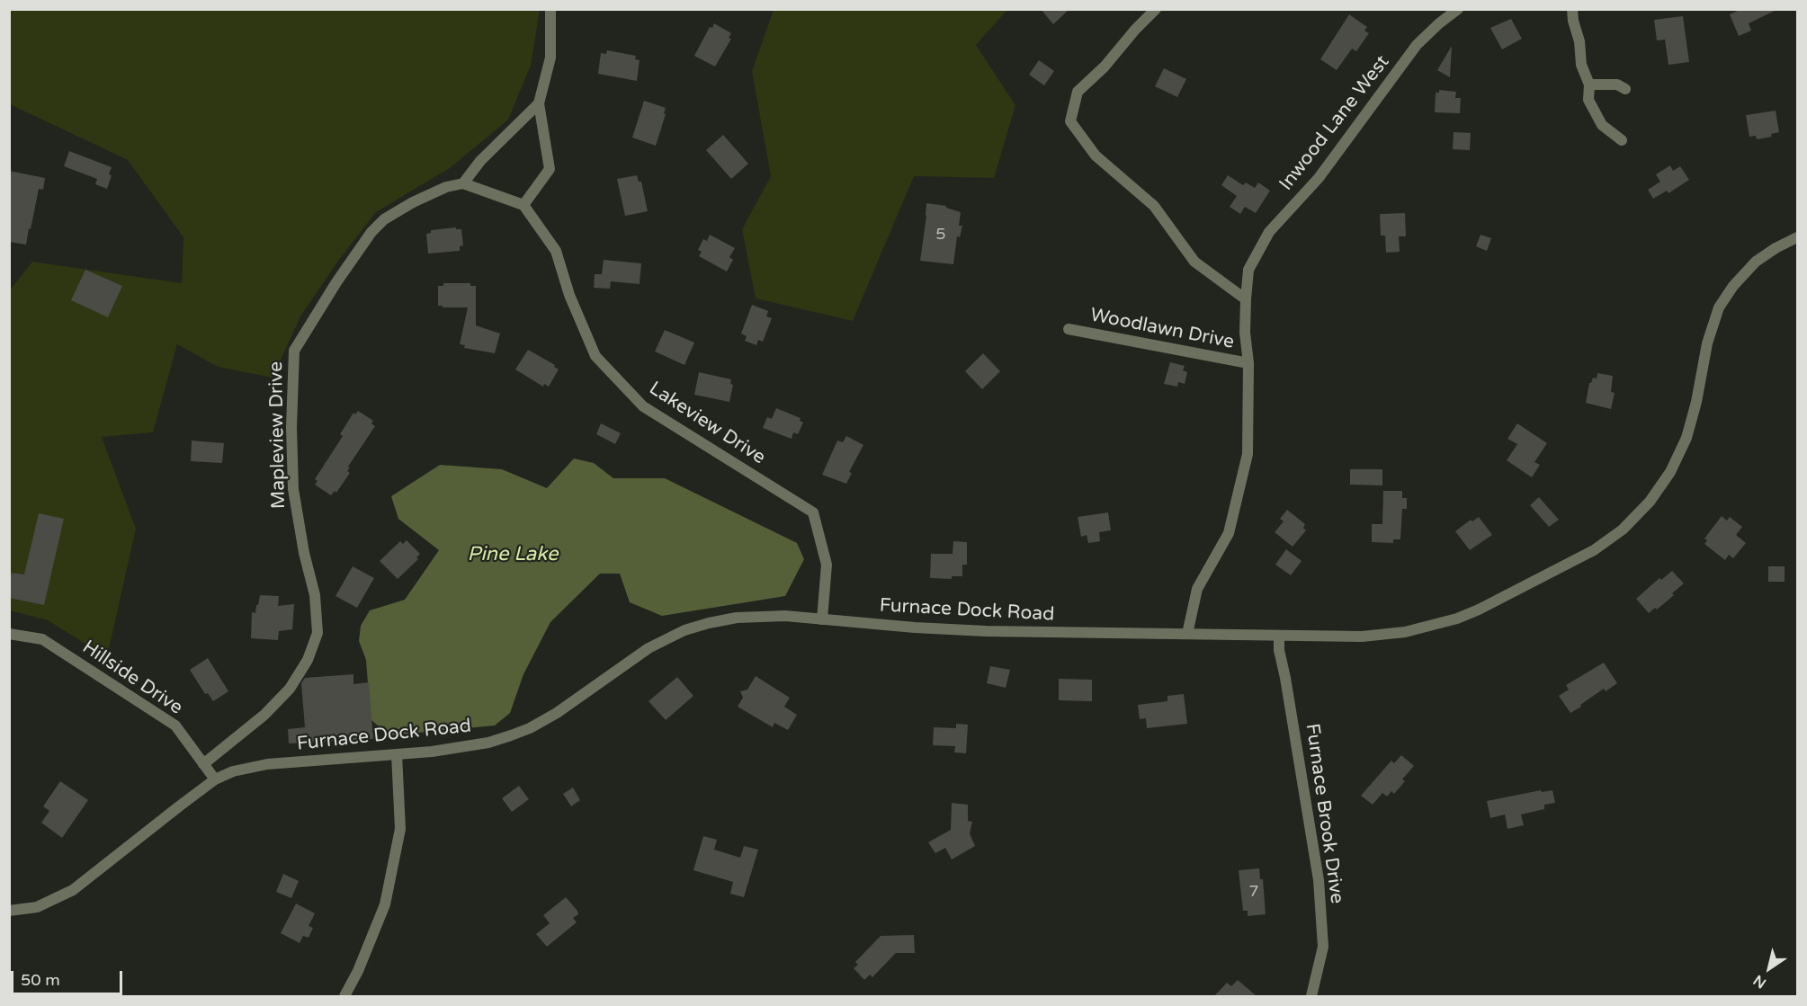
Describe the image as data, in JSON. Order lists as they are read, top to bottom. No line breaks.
{"streets":{"street":["Inwood Lane West","Woodlawn Drive","Lakeview Drive","Mapleview Drive","Furnace Dock Road","Hillside Drive","Furnace Brook Drive"]},"crossings":[["Inwood Lane West","Woodlawn Drive"],["Inwood Lane West","Furnace Dock Road"],["Lakeview Drive","Furnace Dock Road"],["Mapleview Drive","Hillside Drive"],["Furnace Dock Road","Hillside Drive"],["Furnace Dock Road","Furnace Brook Drive"]],"water":["Pine Lake"],"house_numbers":["5","7"],"scale_bar":"50 m","north":"bottom left"}
